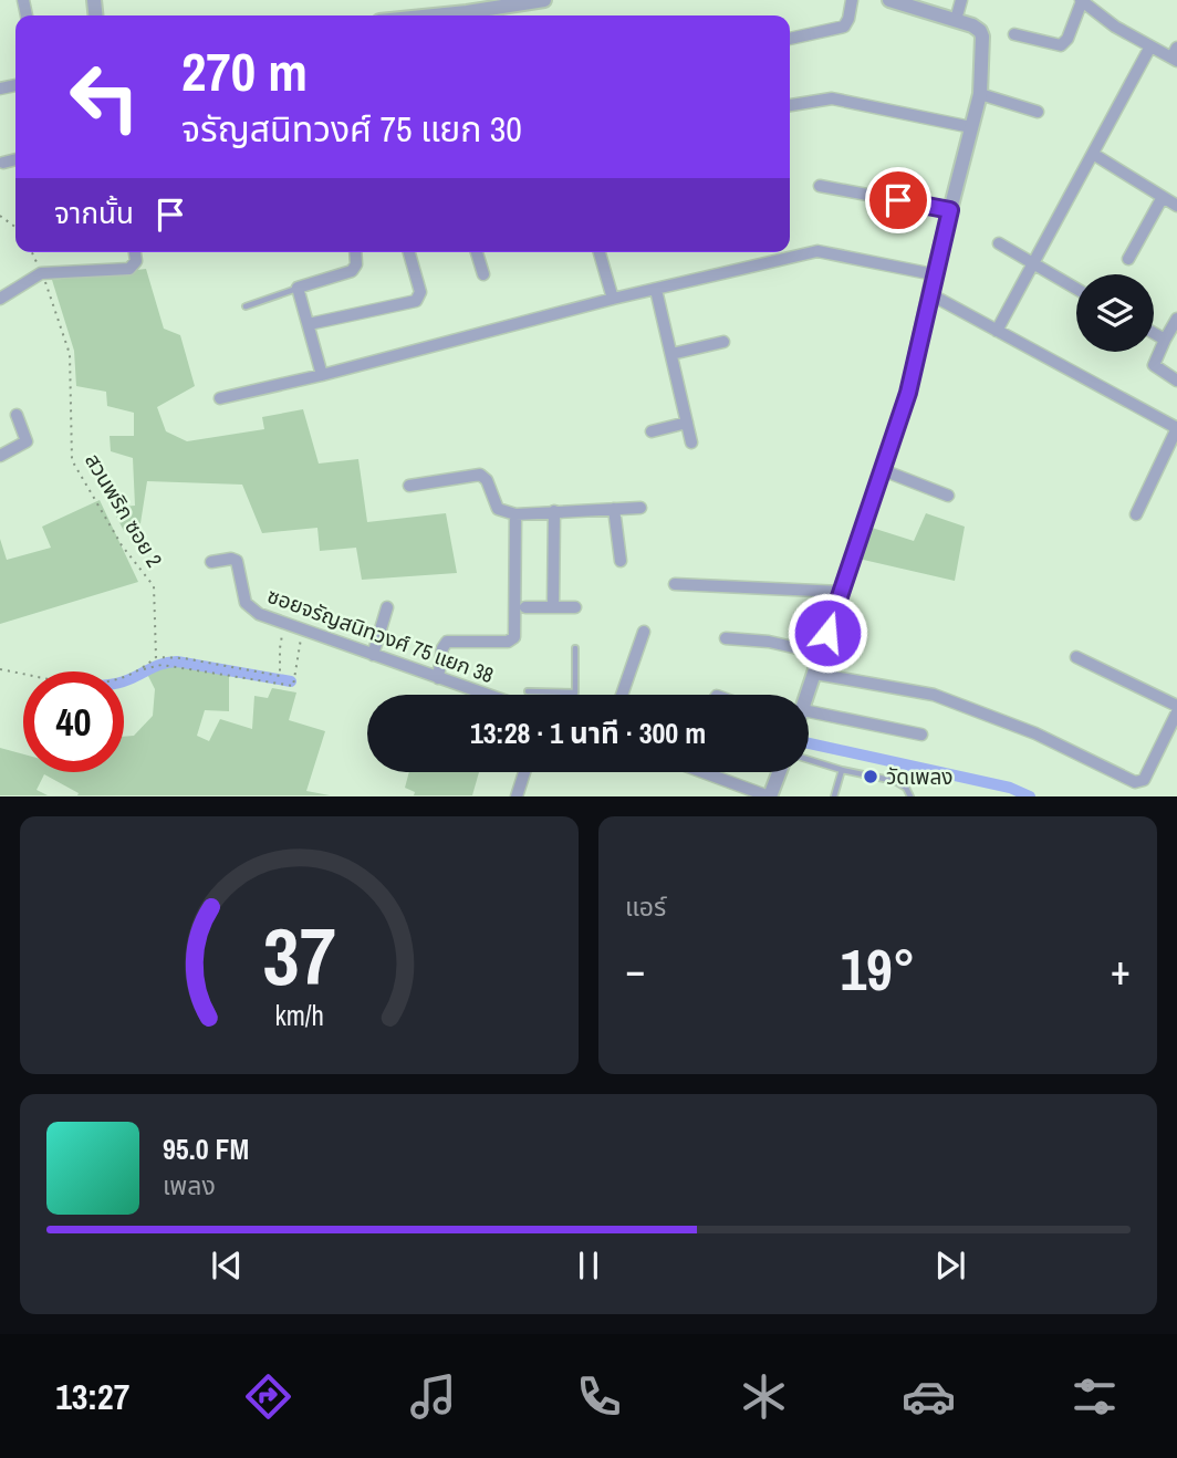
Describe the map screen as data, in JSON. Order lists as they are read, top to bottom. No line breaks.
{"streets":{"street":["ซอยจรัญสนิทวงศ์ 75 แยก 38"],"path":["สวนพริก ซอย 2"]},"places":["วัดเพลง"],"page":{"turn":["270 m","จรัญสนิทวงศ์ 75 แยก 30"],"then":"จากนั้น","limit":"40","trip":"13:28 · 1 นาที · 300 m","tile":"แอร์","heat":["−","19°","+"],"song":["95.0 FM","เพลง"],"tabs":"13:27","gauge":["37","km/h"]}}
